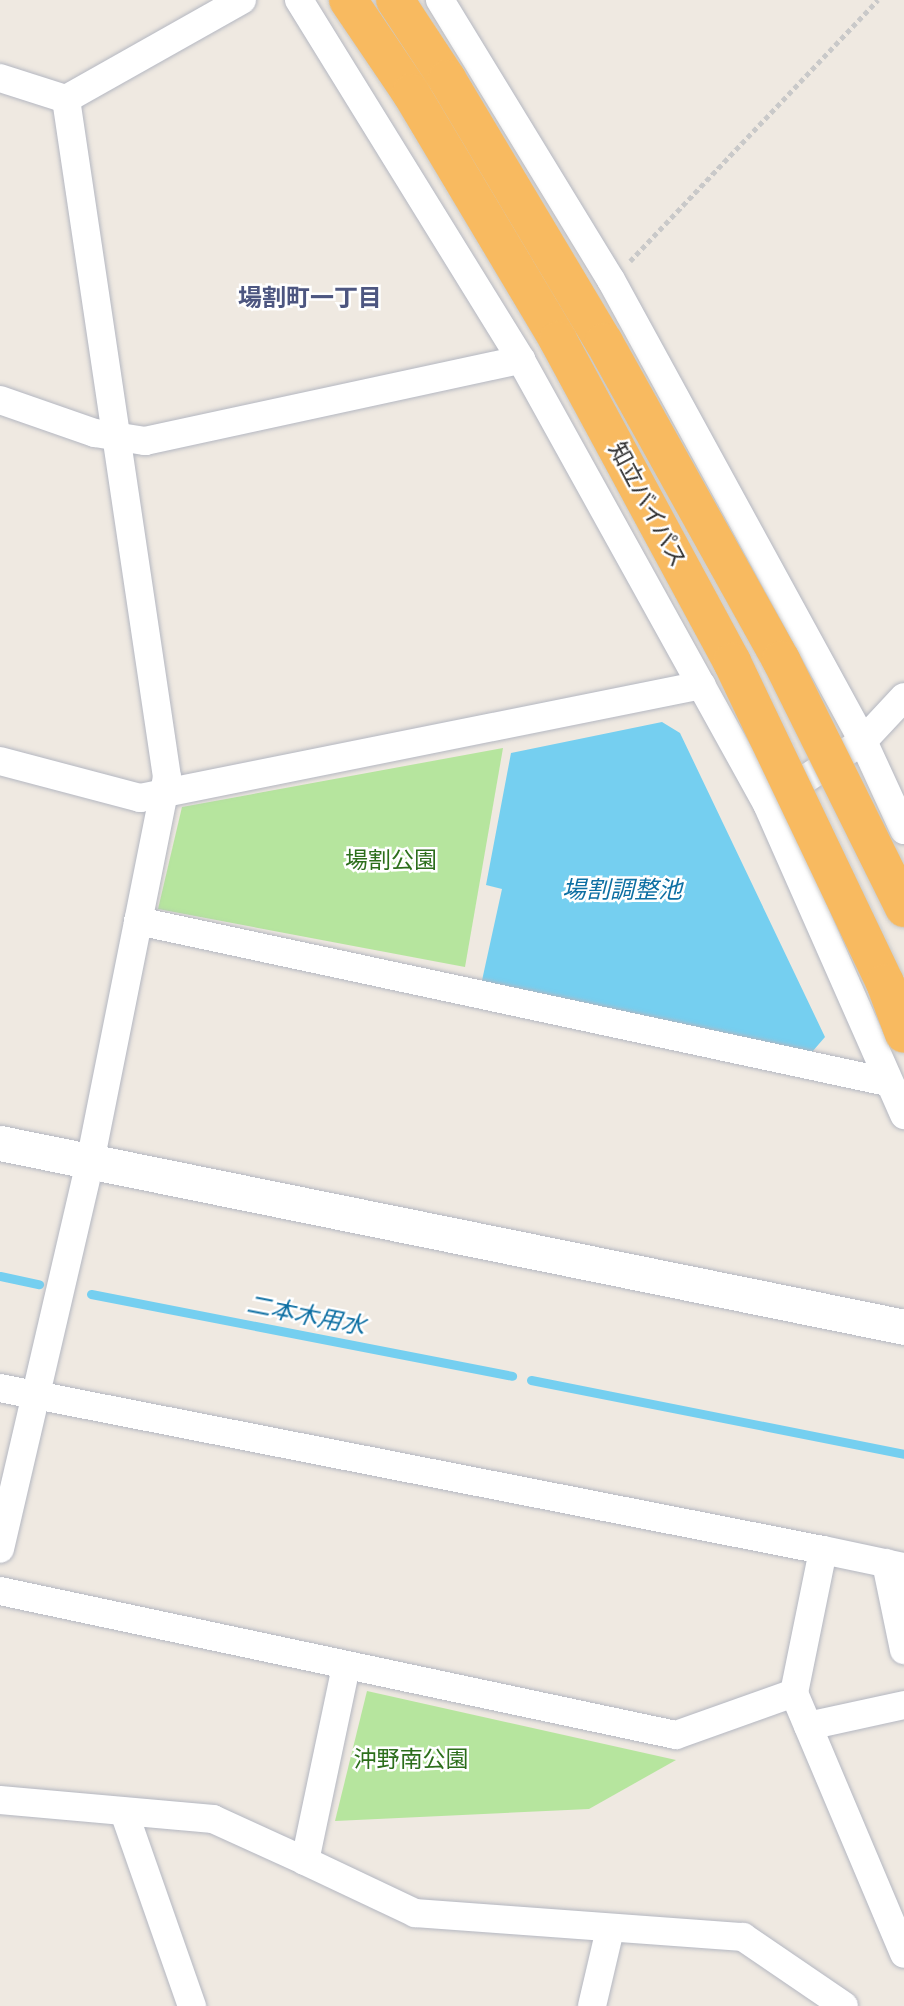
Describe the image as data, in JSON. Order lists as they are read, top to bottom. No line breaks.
{"streets":{"highway":["知立バイパス"]},"districts":["場割町一丁目"],"water":["場割調整池","二本木用水"],"parks":["場割公園","沖野南公園"]}
